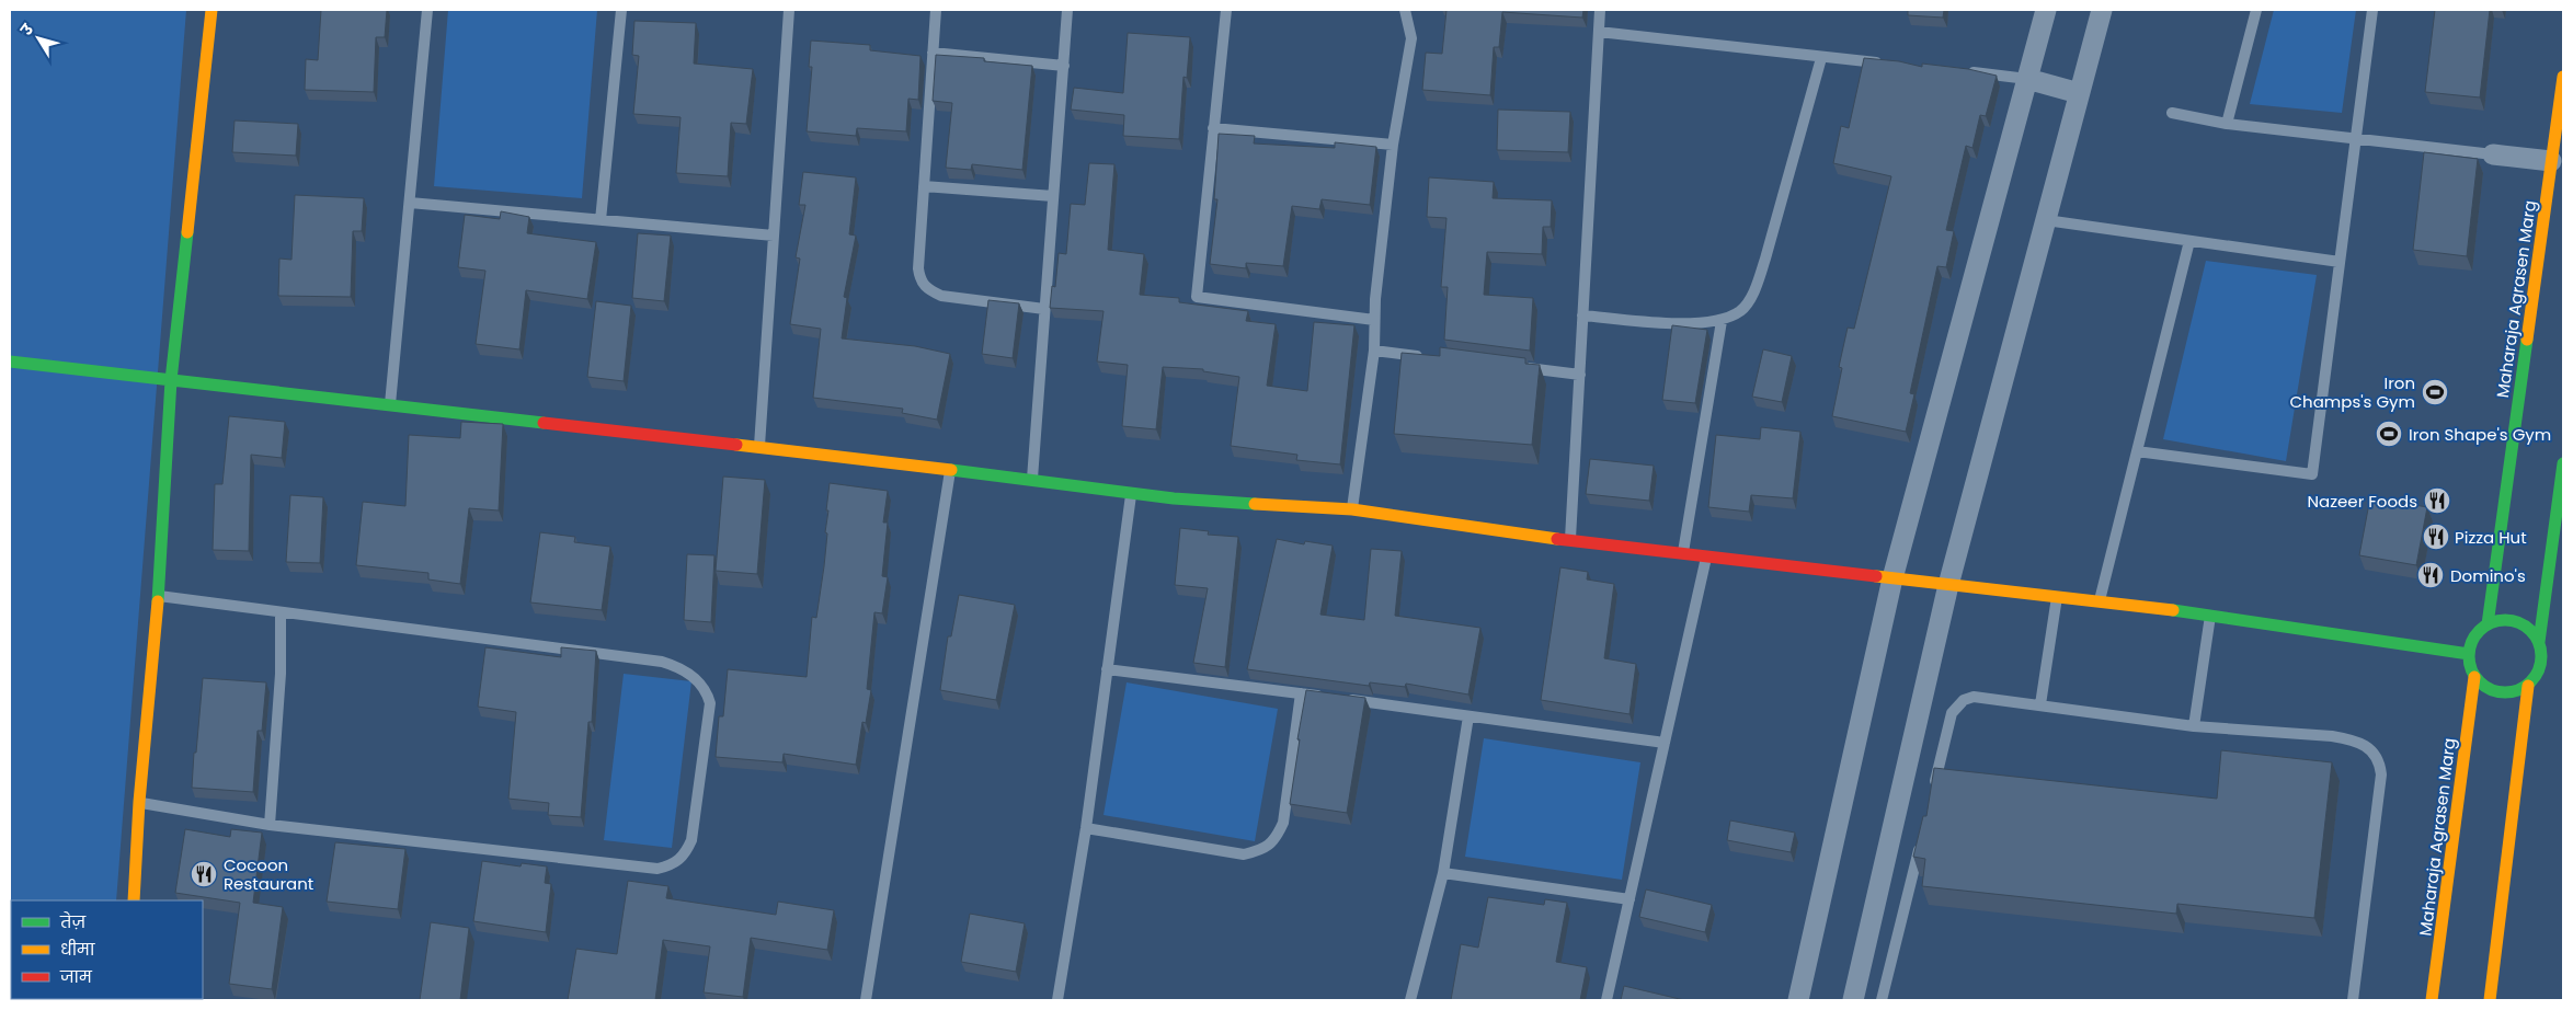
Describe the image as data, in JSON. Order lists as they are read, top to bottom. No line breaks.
{"streets":{"street":["Maharaja Agrasen Marg"]},"places":{"sports":["Iron Champs's Gym","Iron Shape's Gym"],"restaurant":["Nazeer Foods","Pizza Hut","Domino's","Cocoon Restaurant"]},"legend":["तेज़","धीमा","जाम"],"north":"top left"}
